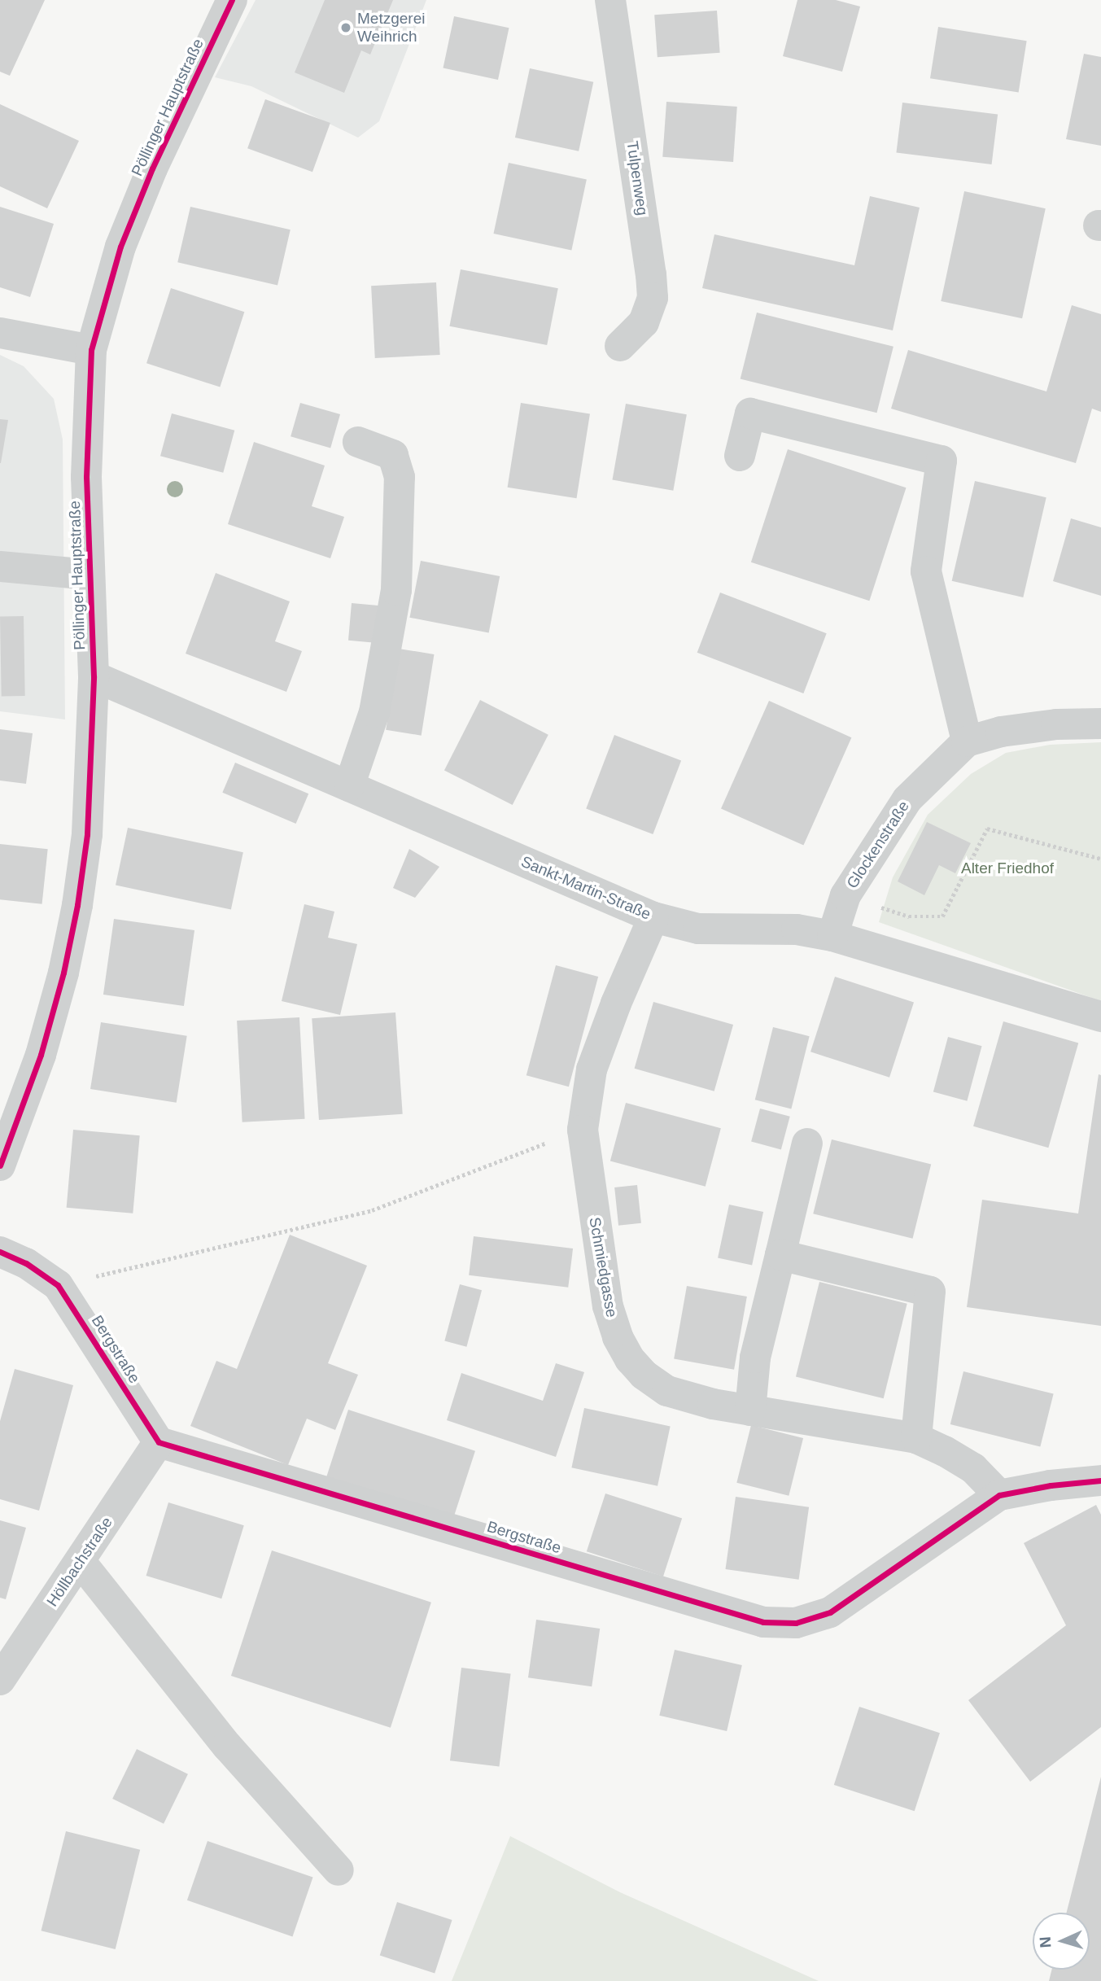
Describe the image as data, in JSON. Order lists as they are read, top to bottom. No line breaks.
{"streets":{"street":["Pöllinger Hauptstraße","Tulpenweg","Glockenstraße","Sankt-Martin-Straße","Schmiedgasse","Bergstraße","Höllbachstraße"]},"crossings":[["Pöllinger Hauptstraße","Sankt-Martin-Straße"],["Glockenstraße","Sankt-Martin-Straße"],["Sankt-Martin-Straße","Schmiedgasse"],["Schmiedgasse","Bergstraße"],["Bergstraße","Höllbachstraße"]],"parks":["Alter Friedhof"],"places":["Metzgerei Weihrich"],"north":"left"}
